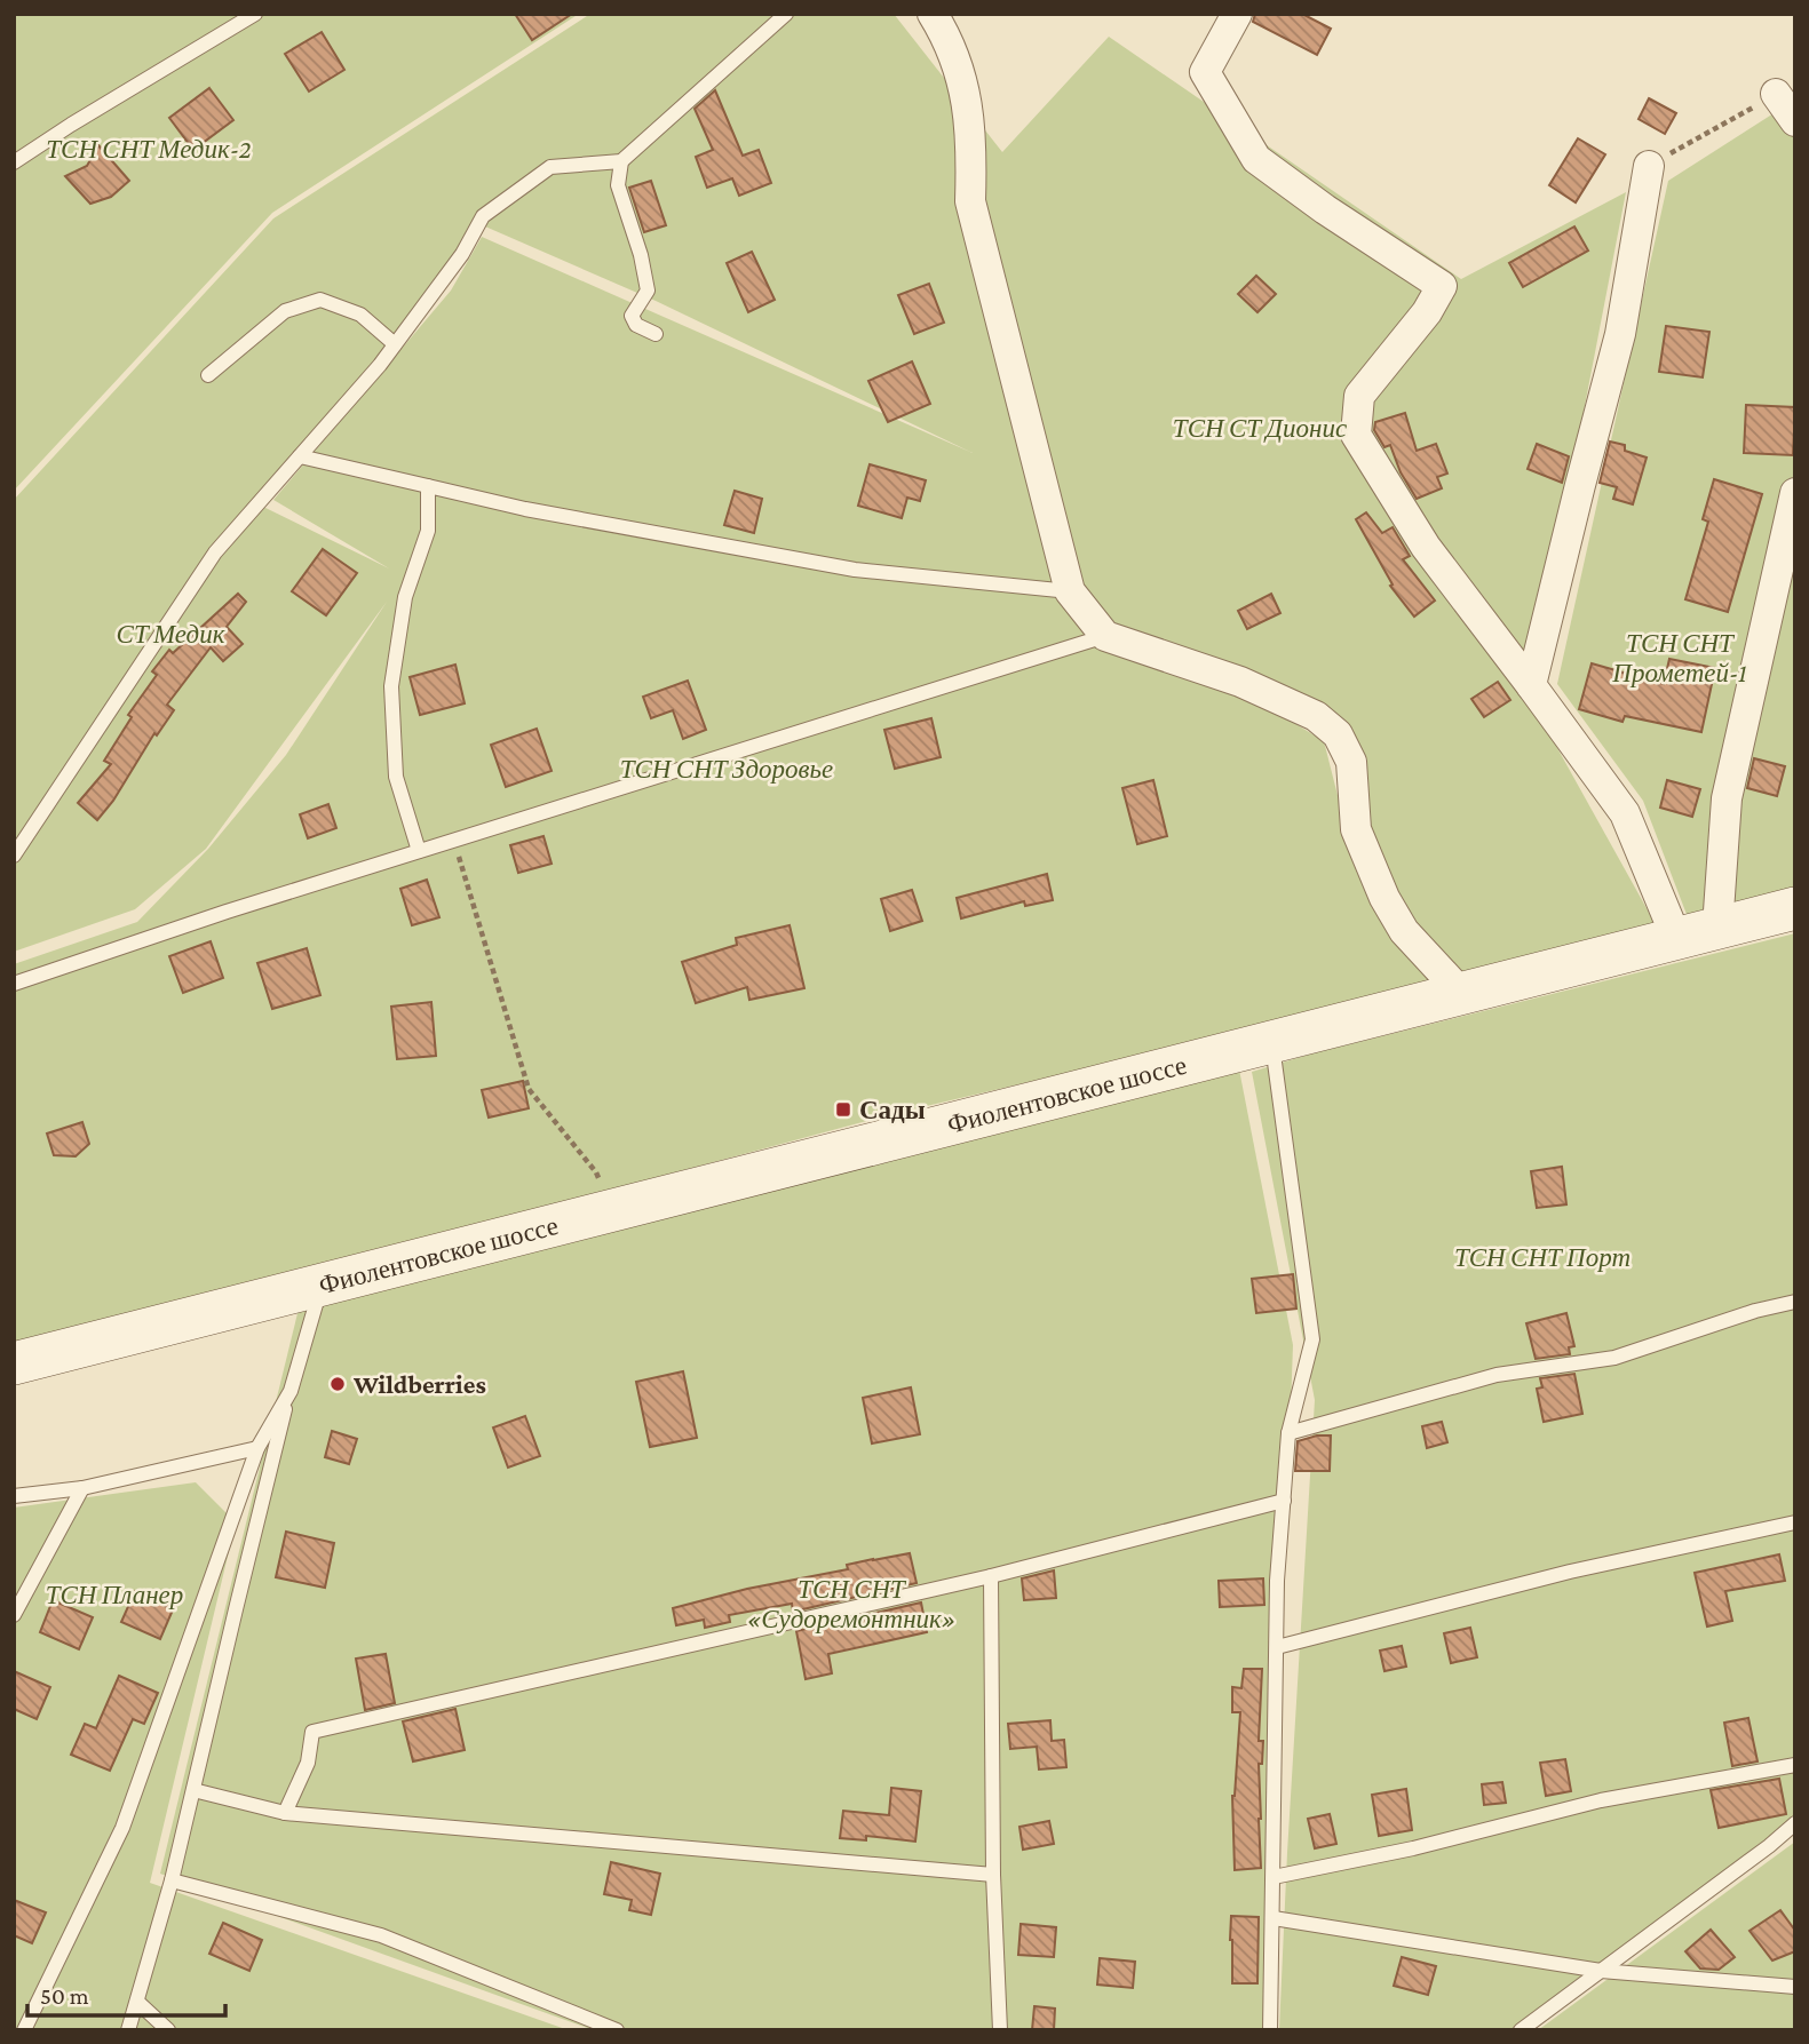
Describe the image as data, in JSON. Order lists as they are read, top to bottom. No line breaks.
{"streets":{"main road":["Фиолентовское шоссе"]},"parks":["ТСН СНТ Медик-2","ТСН СТ Дионис","СТ Медик","ТСН СНТ Прометей-1","ТСН СНТ Здоровье","ТСН СНТ Порт","ТСН СНТ «Судоремонтник»","ТСН Планер"],"places":{"transit":["Сады"],"other":["Wildberries"]},"scale_bar":"50 m"}
